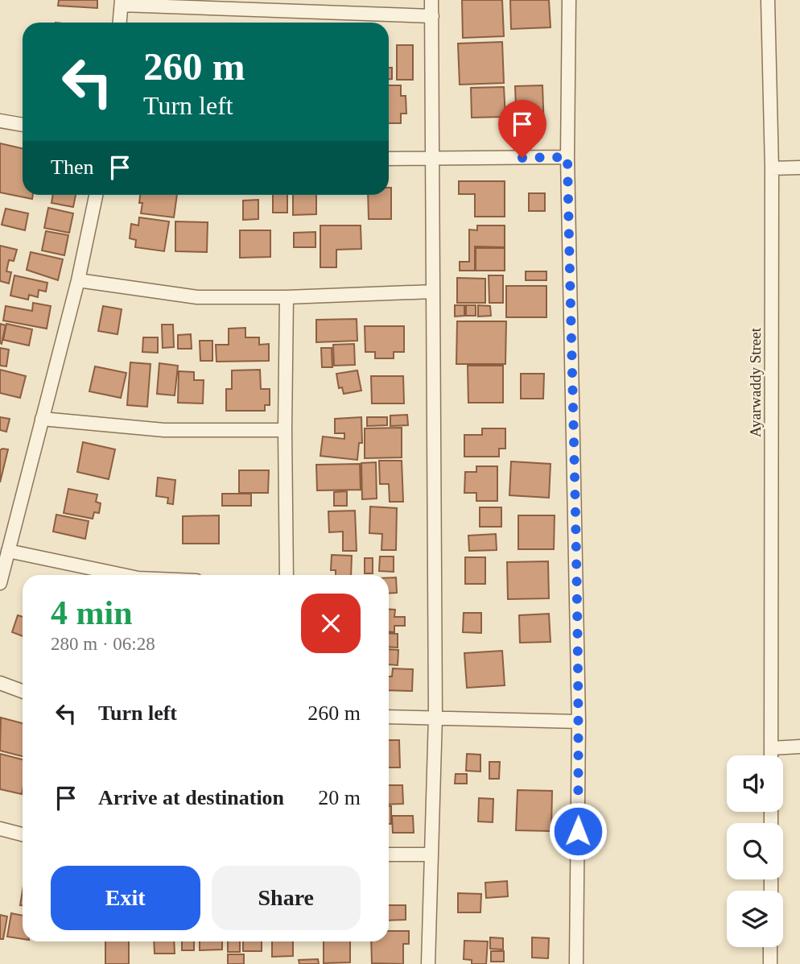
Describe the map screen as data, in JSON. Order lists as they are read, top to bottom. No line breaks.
{"streets":{"street":["Ayarwaddy Street"]},"page":{"turn":["260 m","Turn left"],"then":"Then","heading":["4 min","280 m · 06:28"],"list":[{"name":"Turn left","value":"260 m"},{"name":"Arrive at destination","value":"20 m"}],"buttons":["Exit","Share"]}}
